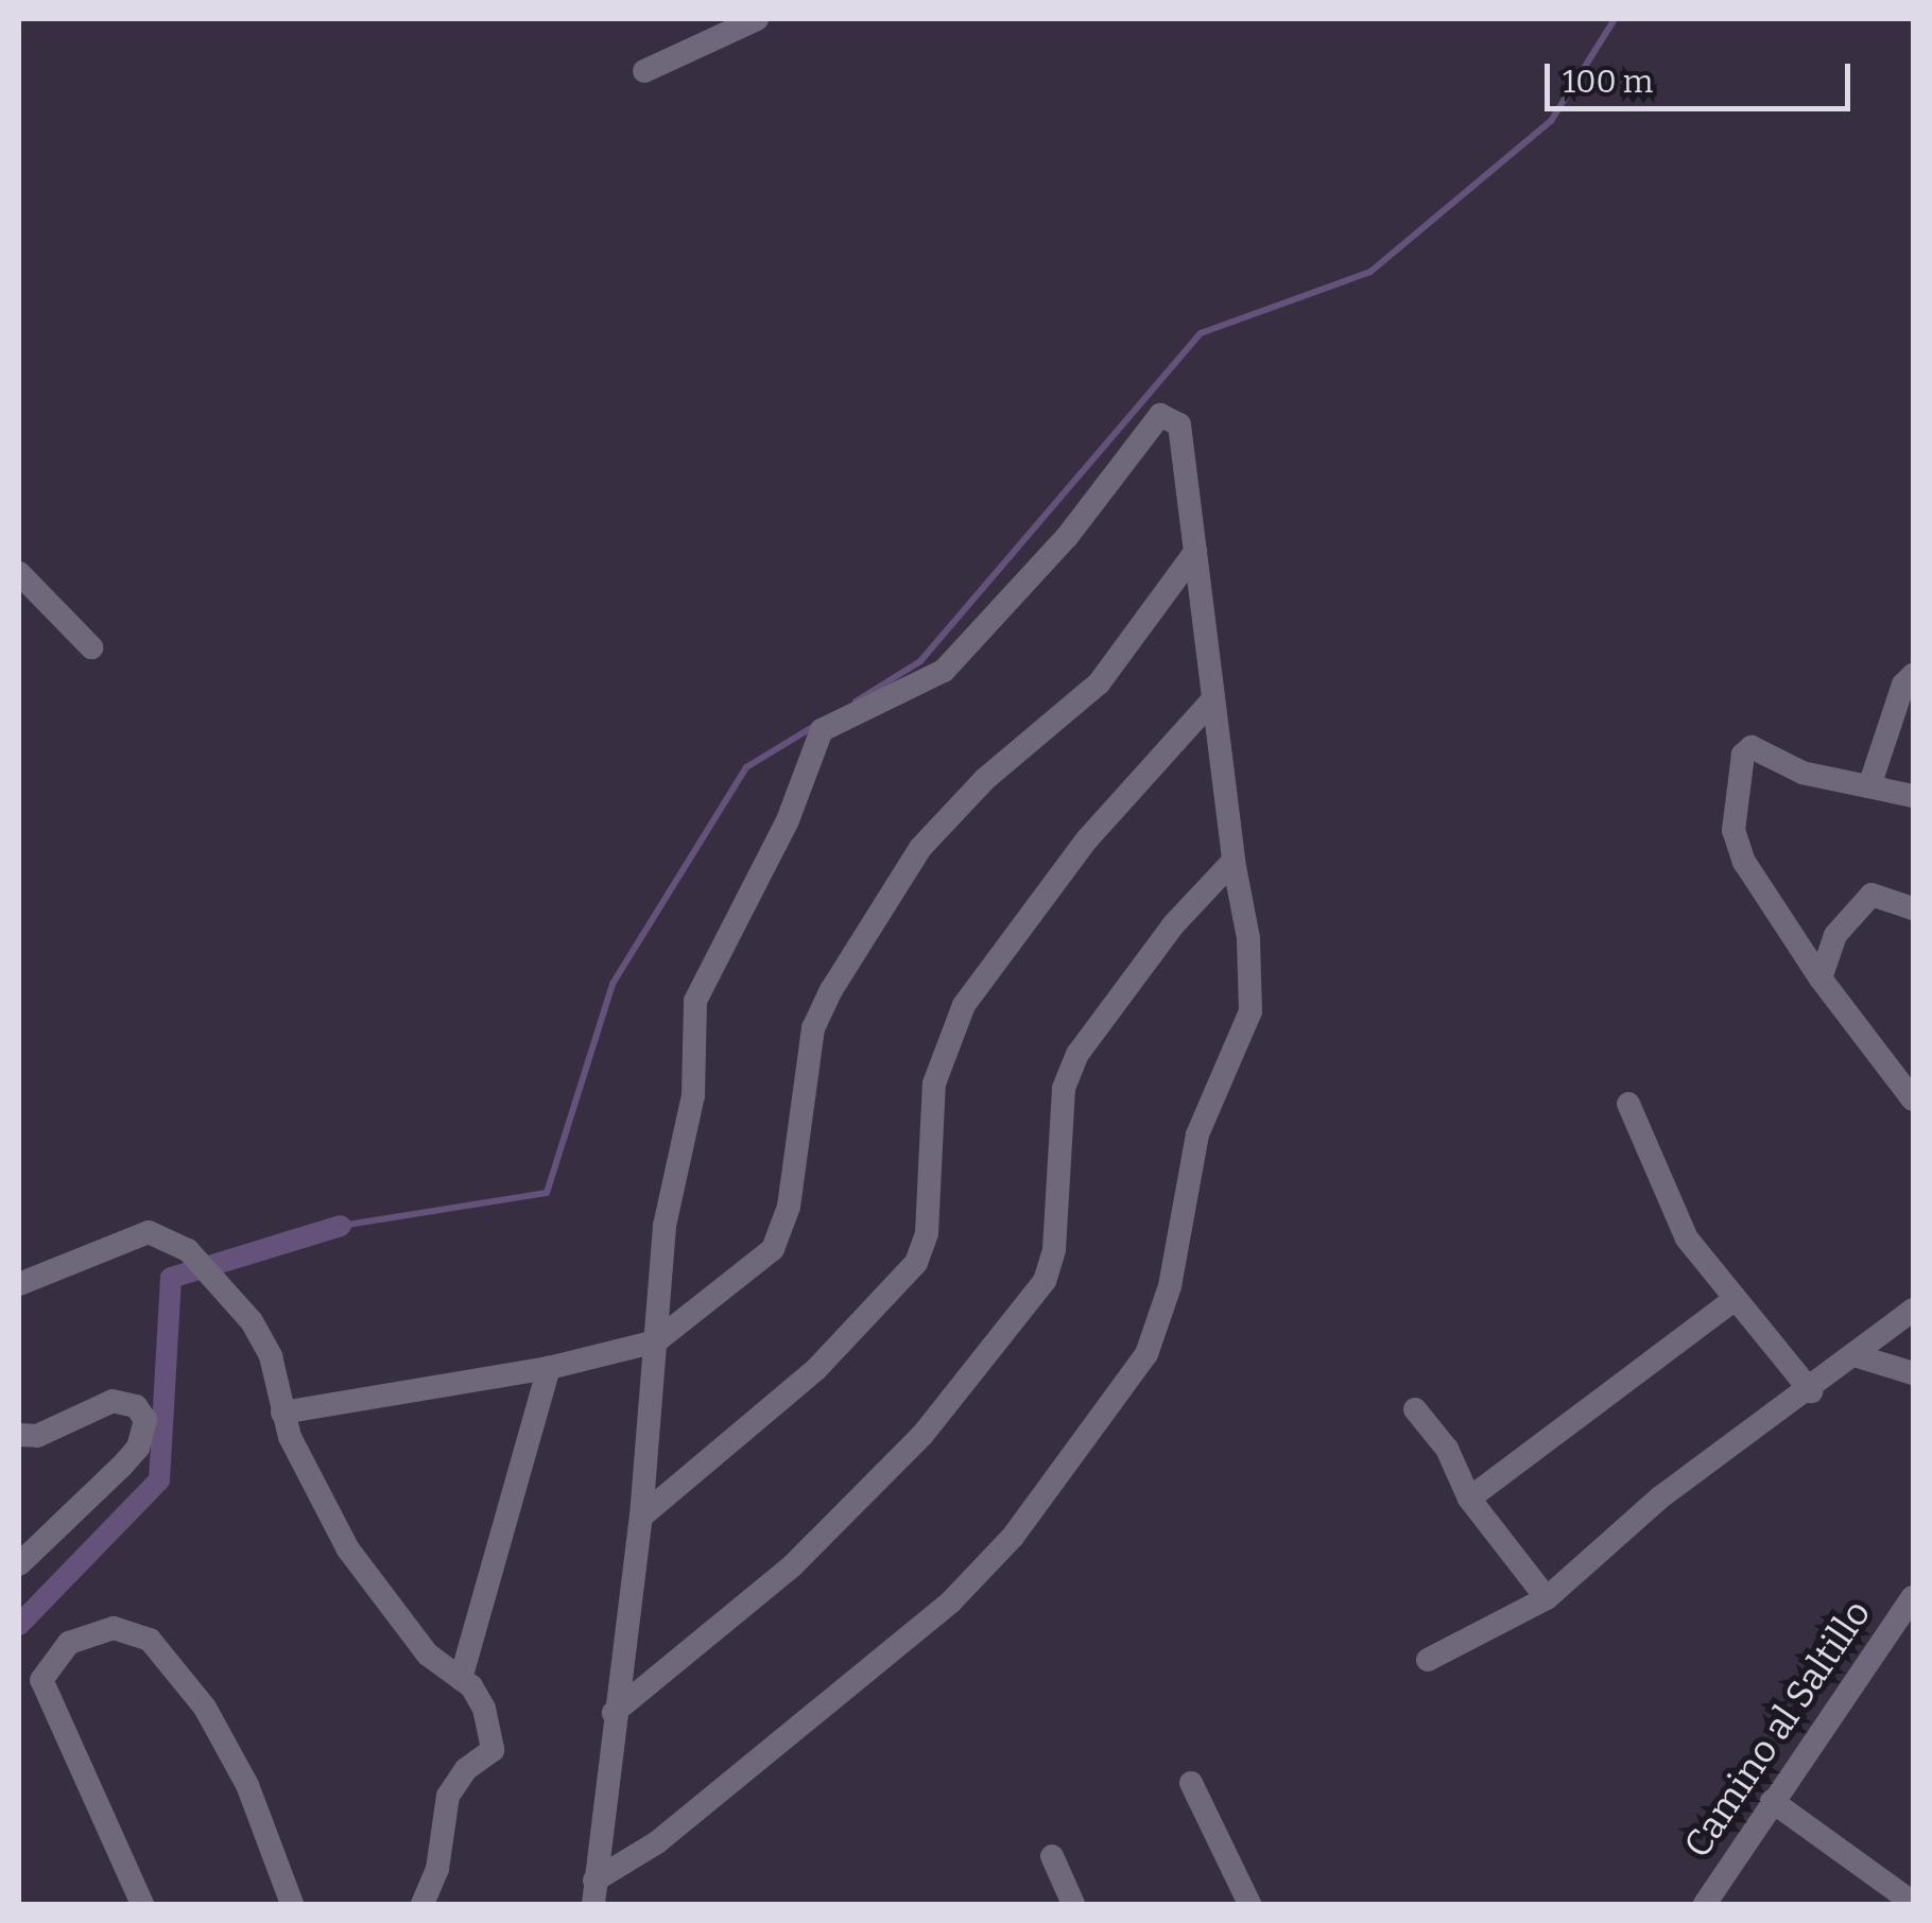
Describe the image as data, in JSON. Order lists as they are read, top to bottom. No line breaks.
{"streets":{"street":["Camino al Saltillo"]},"scale_bar":"100 m"}
